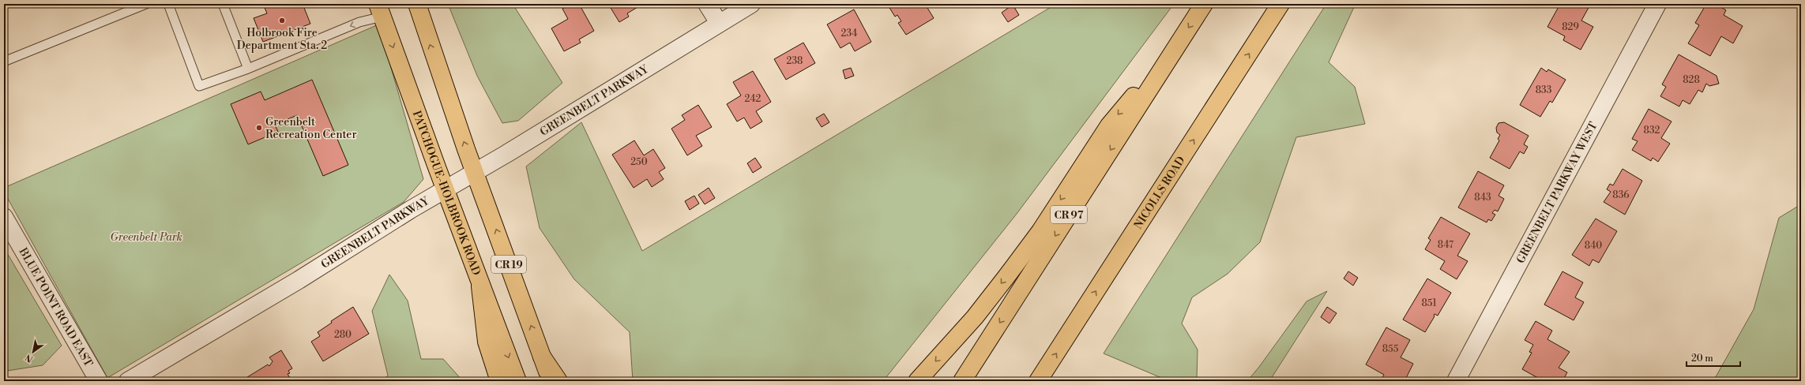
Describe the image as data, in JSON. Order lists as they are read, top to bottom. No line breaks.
{"streets":{"main road":["NICOLLS ROAD","PATCHOGUE-HOLBROOK ROAD","CR 97","CR 19"],"street":["GREENBELT PARKWAY","GREENBELT PARKWAY WEST","BLUE POINT ROAD EAST"]},"crossings":[["GREENBELT PARKWAY","PATCHOGUE-HOLBROOK ROAD"],["GREENBELT PARKWAY","CR 19"]],"parks":["Greenbelt Park"],"places":["Holbrook Fire Department Sta. 2","Greenbelt Recreation Center"],"house_numbers":["829","234","238","828","833","242","832","250","836","843","847","840","851","280","855"],"scale_bar":"20 m","north":"bottom left"}
